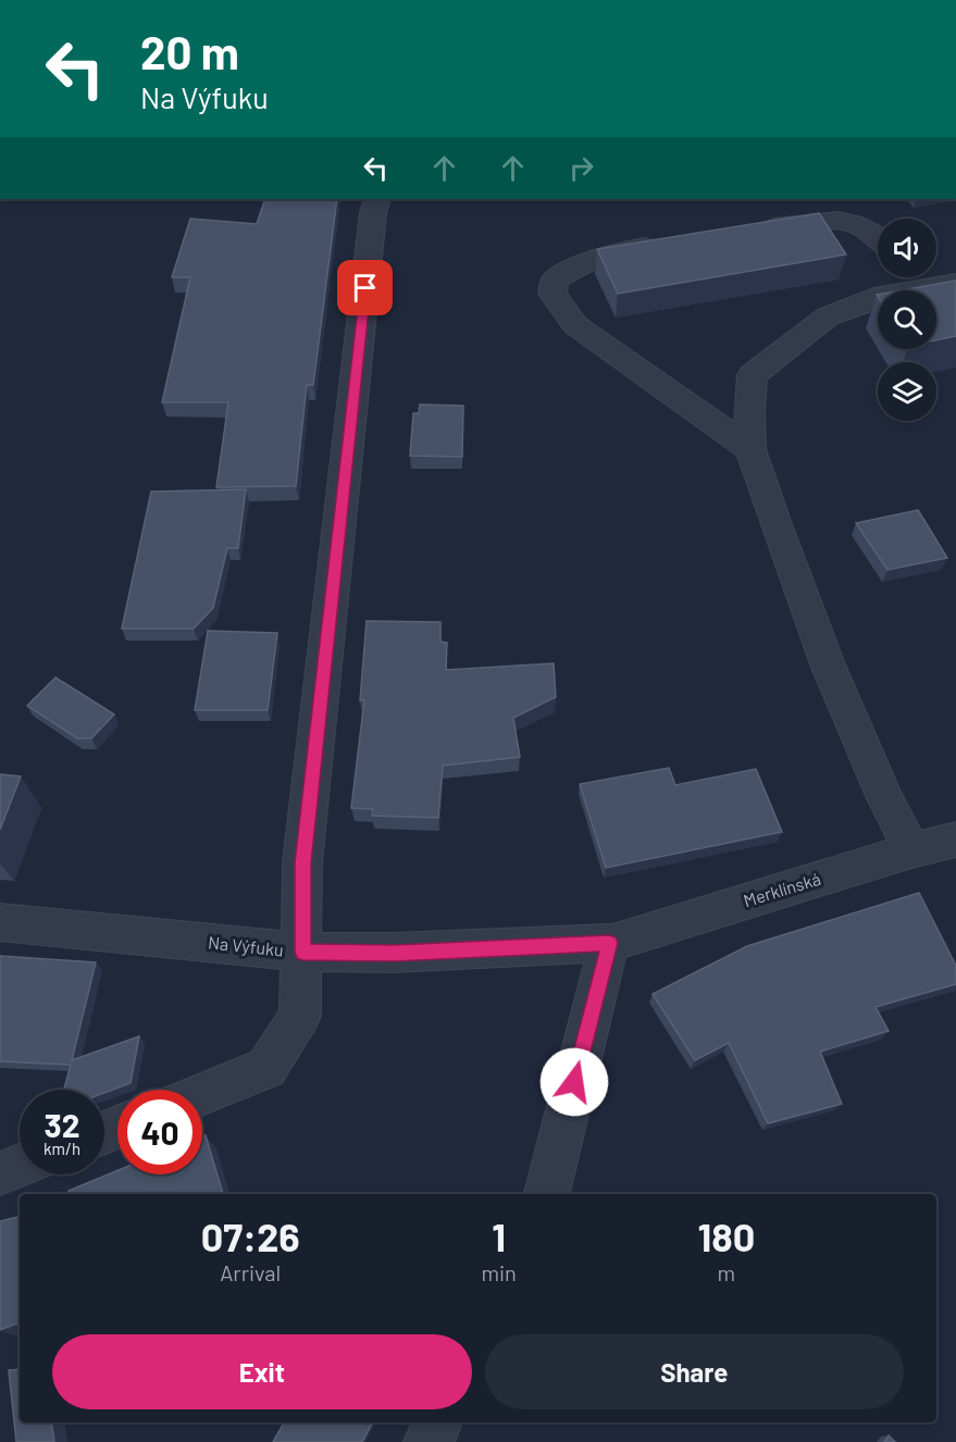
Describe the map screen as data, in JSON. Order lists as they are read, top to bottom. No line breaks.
{"streets":{"street":["Merklínská","Na Výfuku"]},"crossings":[["Merklínská","Na Výfuku"]],"page":{"turn":["20 m","Na Výfuku"],"speed":"32 km/h","limit":"40","eta":["07:26","Arrival","1","min","180","m"],"buttons":["Exit","Share"]}}
